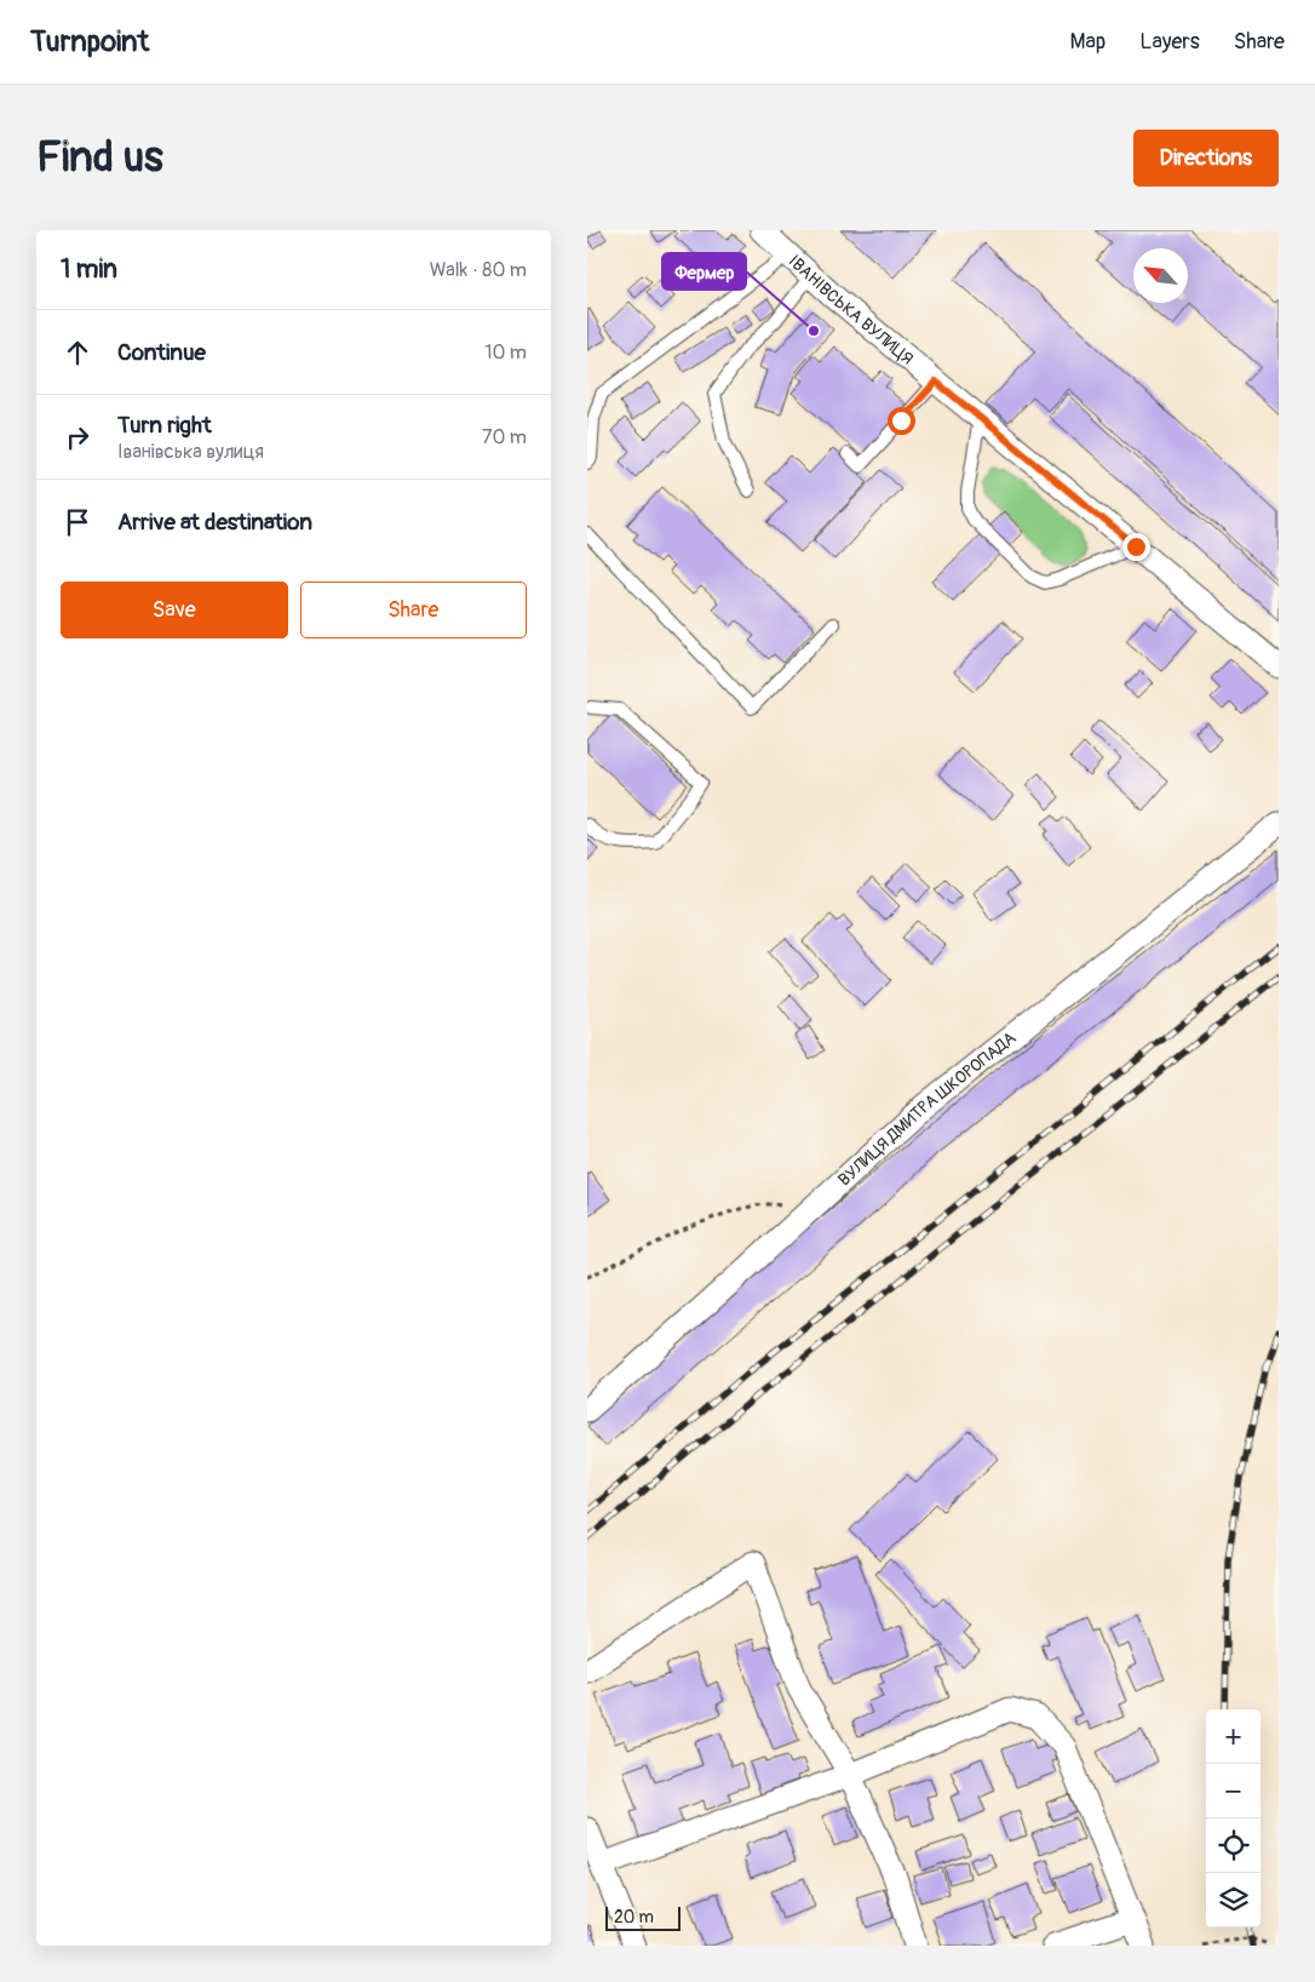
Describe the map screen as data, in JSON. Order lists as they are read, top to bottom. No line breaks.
{"streets":{"street":["ІВАНІВСЬКА ВУЛИЦЯ","ВУЛИЦЯ ДМИТРА ШКОРОПАДА"]},"places":["Фермер"],"scale_bar":"20 m","north":"top left","page":{"header":"Turnpoint","nav":["Map","Layers","Share"],"buttons":["Directions",["Save","Share"]],"title":"Find us","heading":["1 min","Walk · 80 m"],"list":[["Continue","10 m"],["Turn right","Іванівська вулиця","70 m"],"Arrive at destination"],"map_buttons":["+","−"],"scale":"20 m"}}
